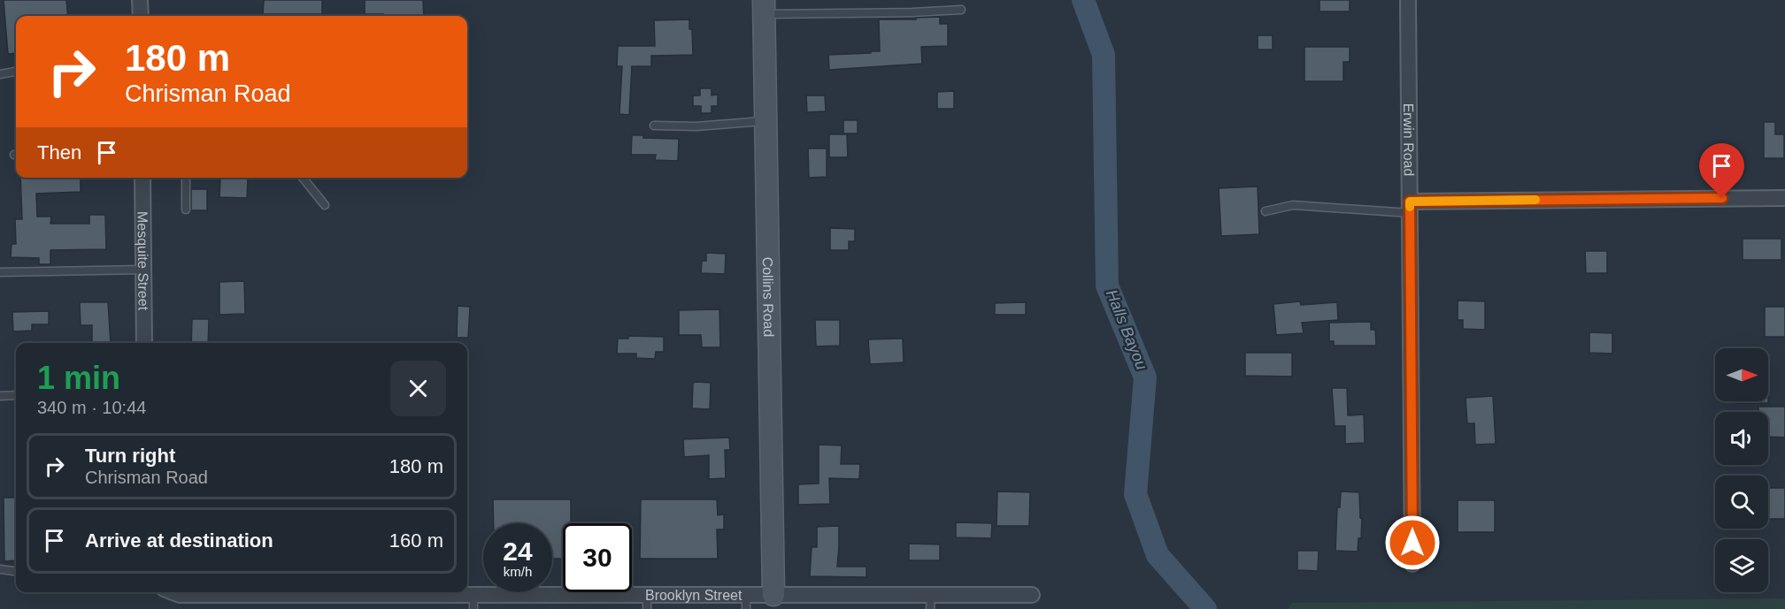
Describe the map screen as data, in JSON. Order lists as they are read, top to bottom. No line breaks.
{"streets":{"street":["Erwin Road","Mesquite Street","Collins Road","Brooklyn Street"]},"crossings":[["Collins Road","Brooklyn Street"]],"water":["Halls Bayou"],"north":"right","page":{"turn":["180 m","Chrisman Road"],"then":"Then","heading":["1 min","340 m · 10:44"],"list":[{"name":"Turn right","note":"Chrisman Road","value":"180 m"},{"name":"Arrive at destination","value":"160 m"}],"speed":"24 km/h","limit":"30"}}
